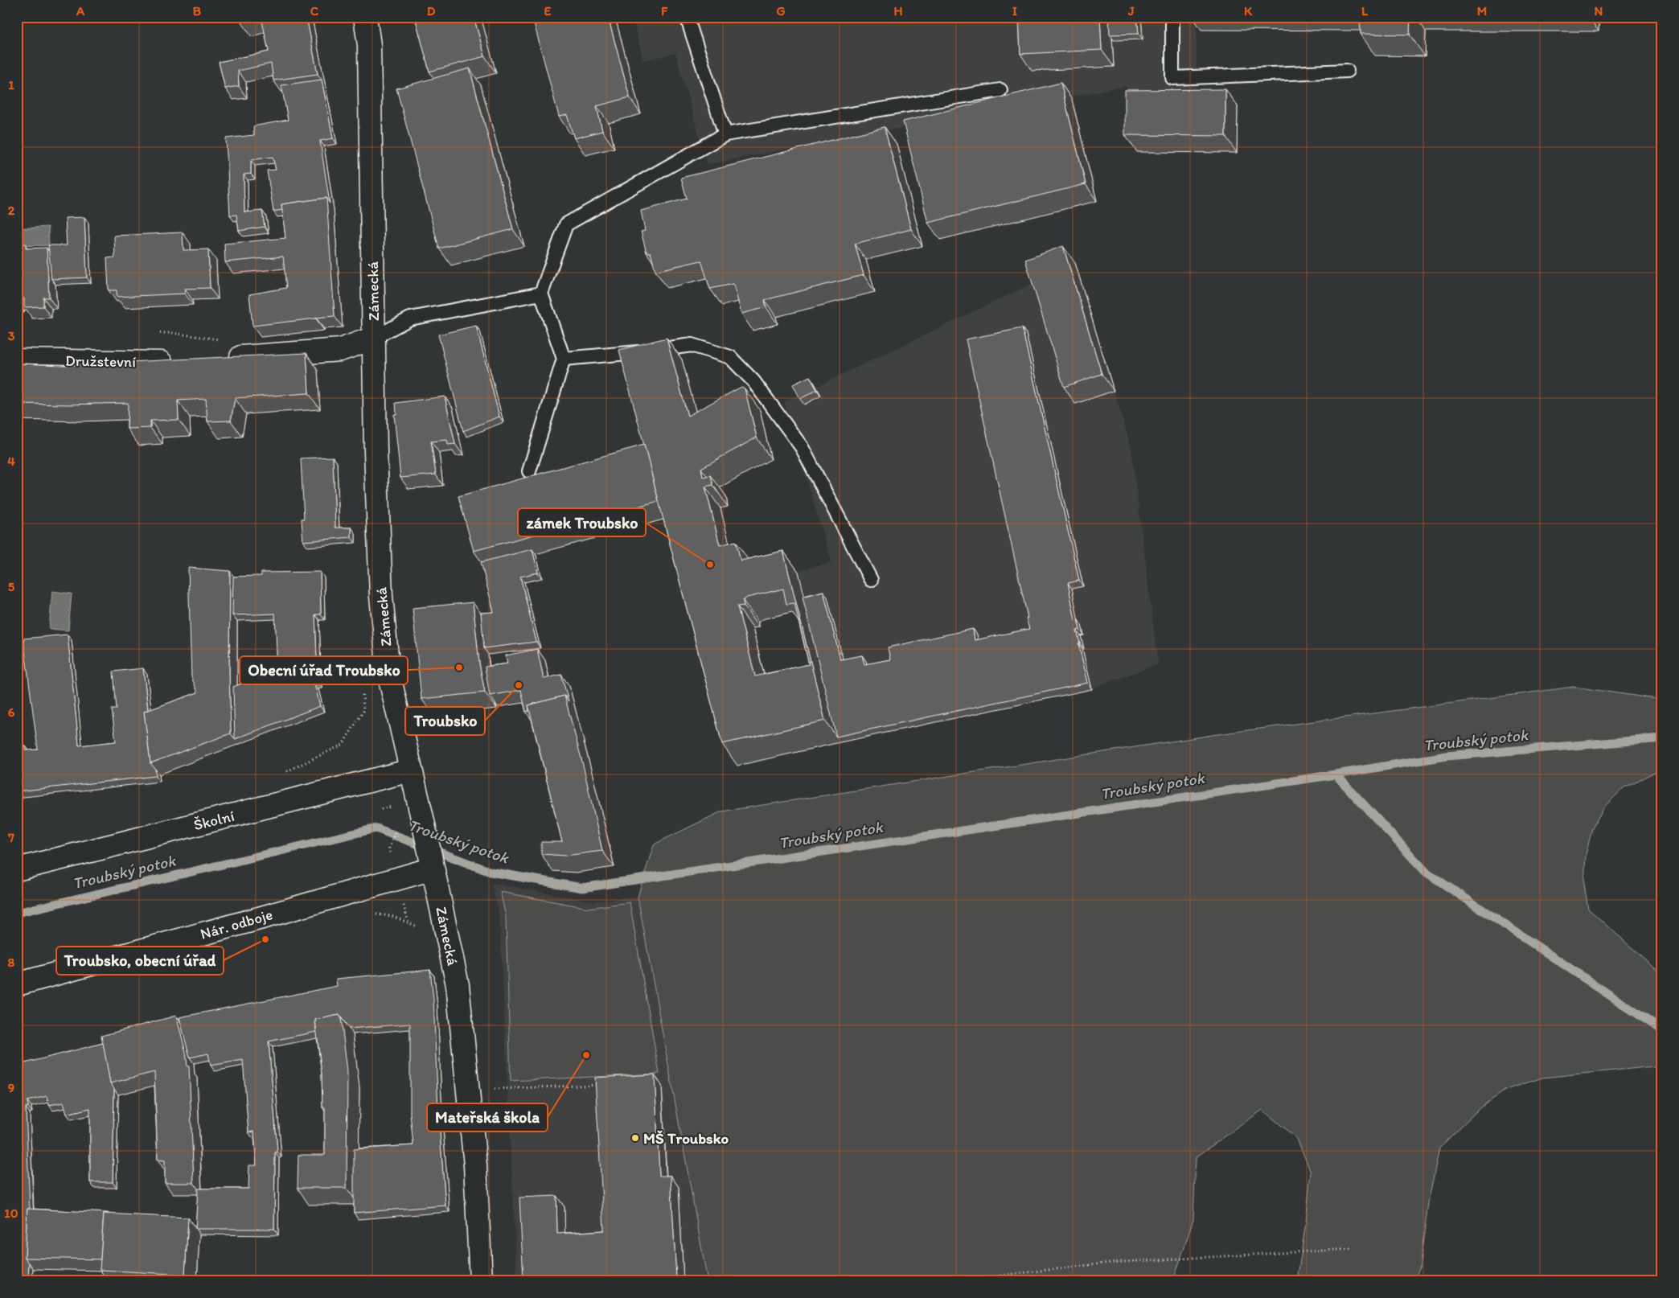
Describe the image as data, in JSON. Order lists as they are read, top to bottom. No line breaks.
{"streets":{"street":["Zámecká","Družstevní","Školní","Nár. odboje"]},"crossings":[["Zámecká","Školní"],["Zámecká","Nár. odboje"]],"water":["Troubský potok"],"places":["zámek Troubsko","Obecní úřad Troubsko","Troubsko","Troubsko, obecní úřad","Mateřská škola","MŠ Troubsko"],"grid":{"columns":["A","B","C","D","E","F","G","H","I","J","K","L","M","N"],"rows":["1","2","3","4","5","6","7","8","9","10"]}}
